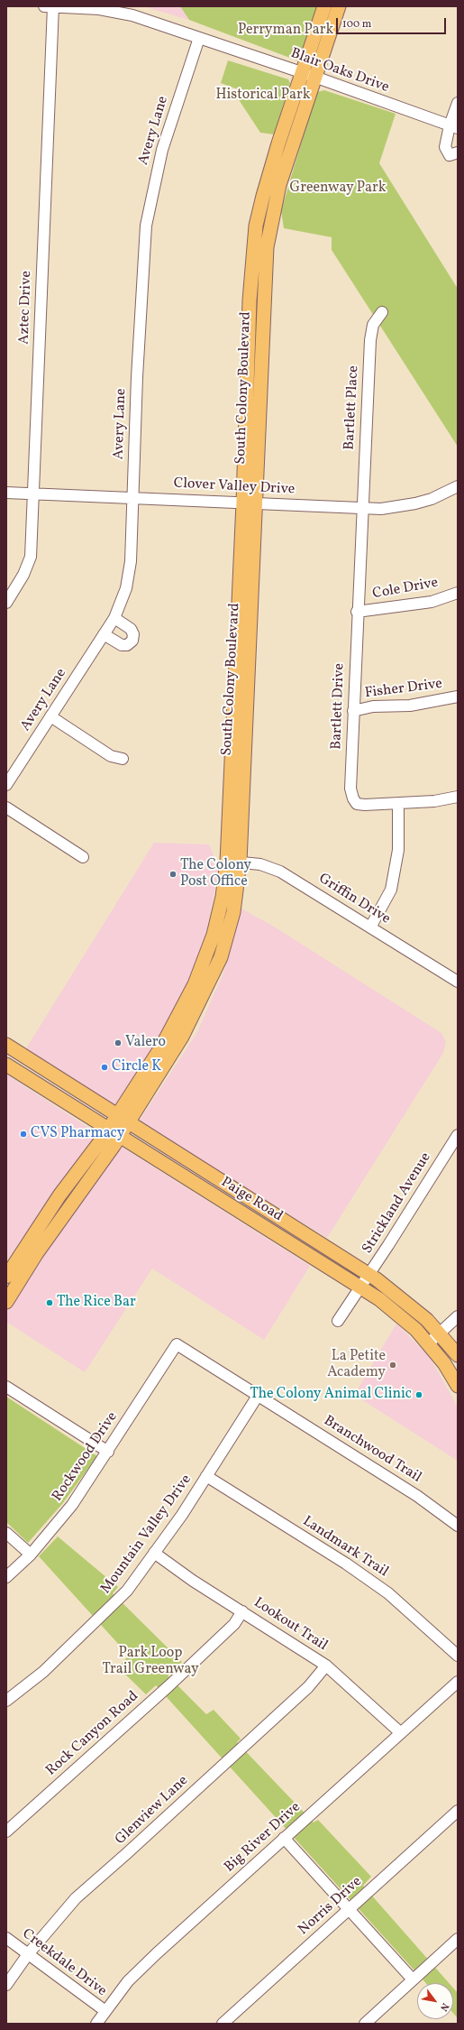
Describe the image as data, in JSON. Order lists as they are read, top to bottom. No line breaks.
{"streets":{"main road":["South Colony Boulevard","Paige Road"],"street":["Blair Oaks Drive","Avery Lane","Aztec Drive","Bartlett Place","Clover Valley Drive","Cole Drive","Fisher Drive","Bartlett Drive","Griffin Drive","Strickland Avenue","Branchwood Trail","Rockwood Drive","Mountain Valley Drive","Landmark Trail","Lookout Trail","Rock Canyon Road","Glenview Lane","Big River Drive","Norris Drive","Creekdale Drive"]},"crossings":[["Blair Oaks Drive","Avery Lane"],["Blair Oaks Drive","Aztec Drive"],["Blair Oaks Drive","South Colony Boulevard"],["Avery Lane","Clover Valley Drive"],["Aztec Drive","Clover Valley Drive"],["South Colony Boulevard","Clover Valley Drive"],["South Colony Boulevard","Griffin Drive"],["South Colony Boulevard","Paige Road"],["Bartlett Place","Clover Valley Drive"],["Bartlett Place","Bartlett Drive"],["Clover Valley Drive","Bartlett Drive"],["Cole Drive","Bartlett Drive"],["Fisher Drive","Bartlett Drive"],["Paige Road","Strickland Avenue"],["Branchwood Trail","Rockwood Drive"],["Branchwood Trail","Mountain Valley Drive"],["Mountain Valley Drive","Landmark Trail"],["Mountain Valley Drive","Lookout Trail"],["Lookout Trail","Rock Canyon Road"],["Lookout Trail","Glenview Lane"],["Lookout Trail","Big River Drive"],["Glenview Lane","Creekdale Drive"],["Big River Drive","Creekdale Drive"]],"parks":["Perryman Park","Historical Park","Greenway Park","Park Loop Trail Greenway"],"places":["The Colony Post Office","Valero","Circle K","CVS Pharmacy","The Rice Bar","La Petite Academy","The Colony Animal Clinic"],"scale_bar":"100 m","north":"bottom right"}
